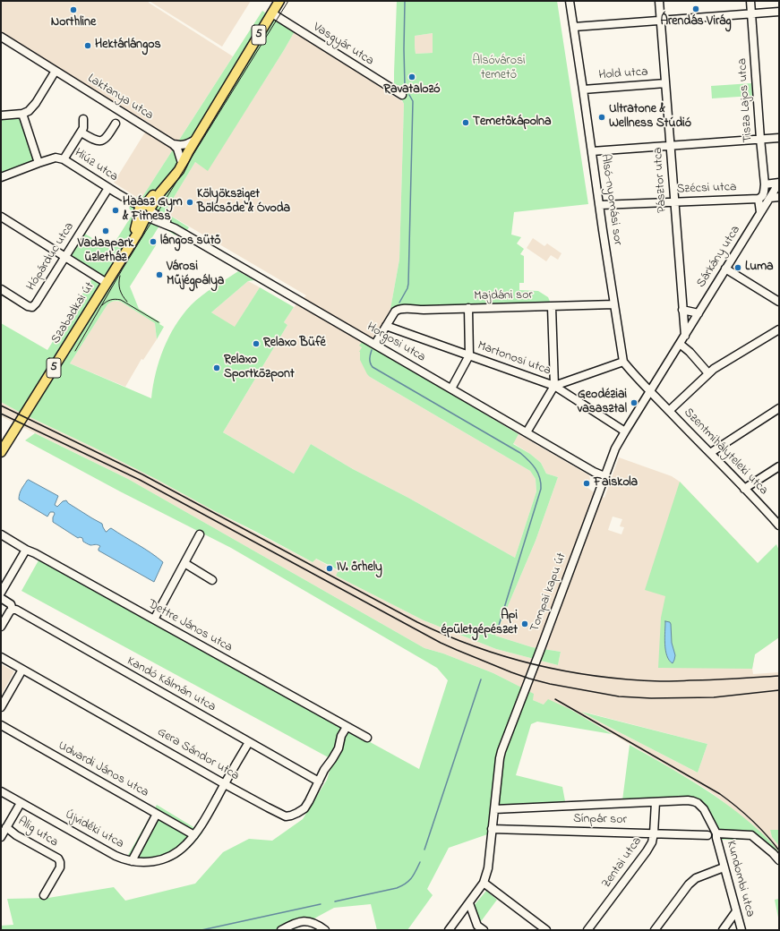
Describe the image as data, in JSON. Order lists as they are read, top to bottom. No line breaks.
{"streets":{"main road":["5","Szabadkai út"],"street":["Vasgyár utca","Hold utca","Laktanya utca","Tisza Lajos utca","Hiúz utca","Pásztor utca","Szécsi utca","Alsó-nyomási sor","Hópárduc utca","Sárkány utca","Majdáni sor","Horgosi utca","Martonosi utca","Szentmihályteleki utca","Tompai kapu út","Dettre János utca","Kandó Kálmán utca","Gera Sándor utca","Udvardi János utca","Sínpár sor","Újvidéki utca","Alig utca","Zentai utca","Kundombi utca"]},"crossings":[["Vasgyár utca","Szabadkai út"],["Hold utca","Pásztor utca"],["Hold utca","Alsó-nyomási sor"],["Hiúz utca","Hópárduc utca"],["Hiúz utca","Szabadkai út"],["Hiúz utca","Horgosi utca"],["Pásztor utca","Szécsi utca"],["Pásztor utca","Sárkány utca"],["Szécsi utca","Alsó-nyomási sor"],["Alsó-nyomási sor","Majdáni sor"],["Sárkány utca","Szentmihályteleki utca"],["Sárkány utca","Tompai kapu út"],["Majdáni sor","Martonosi utca"],["Szabadkai út","Horgosi utca"],["Horgosi utca","Tompai kapu út"],["Martonosi utca","Tompai kapu út"],["Szentmihályteleki utca","Tompai kapu út"],["Tompai kapu út","Sínpár sor"],["Dettre János utca","Gera Sándor utca"],["Kandó Kálmán utca","Gera Sándor utca"],["Kandó Kálmán utca","Újvidéki utca"],["Gera Sándor utca","Újvidéki utca"],["Udvardi János utca","Újvidéki utca"],["Sínpár sor","Zentai utca"],["Zentai utca","Kundombi utca"]],"parks":["Alsóvárosi temető"],"places":["Árendás Virág","Northline","Hektárlángos","Ravatalozó","Ultratone & Wellness Stúdió","Temetőkápolna","Kölyöksziget Bölcsőde & Óvoda","Haász Gym & Fitness","Vadaspark üzletház","lángos sütő","Luma","Városi Műjégpálya","Relaxo Büfé","Relaxo Sportközpont","Geodéziai vasasztal","Faiskola","IV. őrhely","Api épületgépészet"]}
